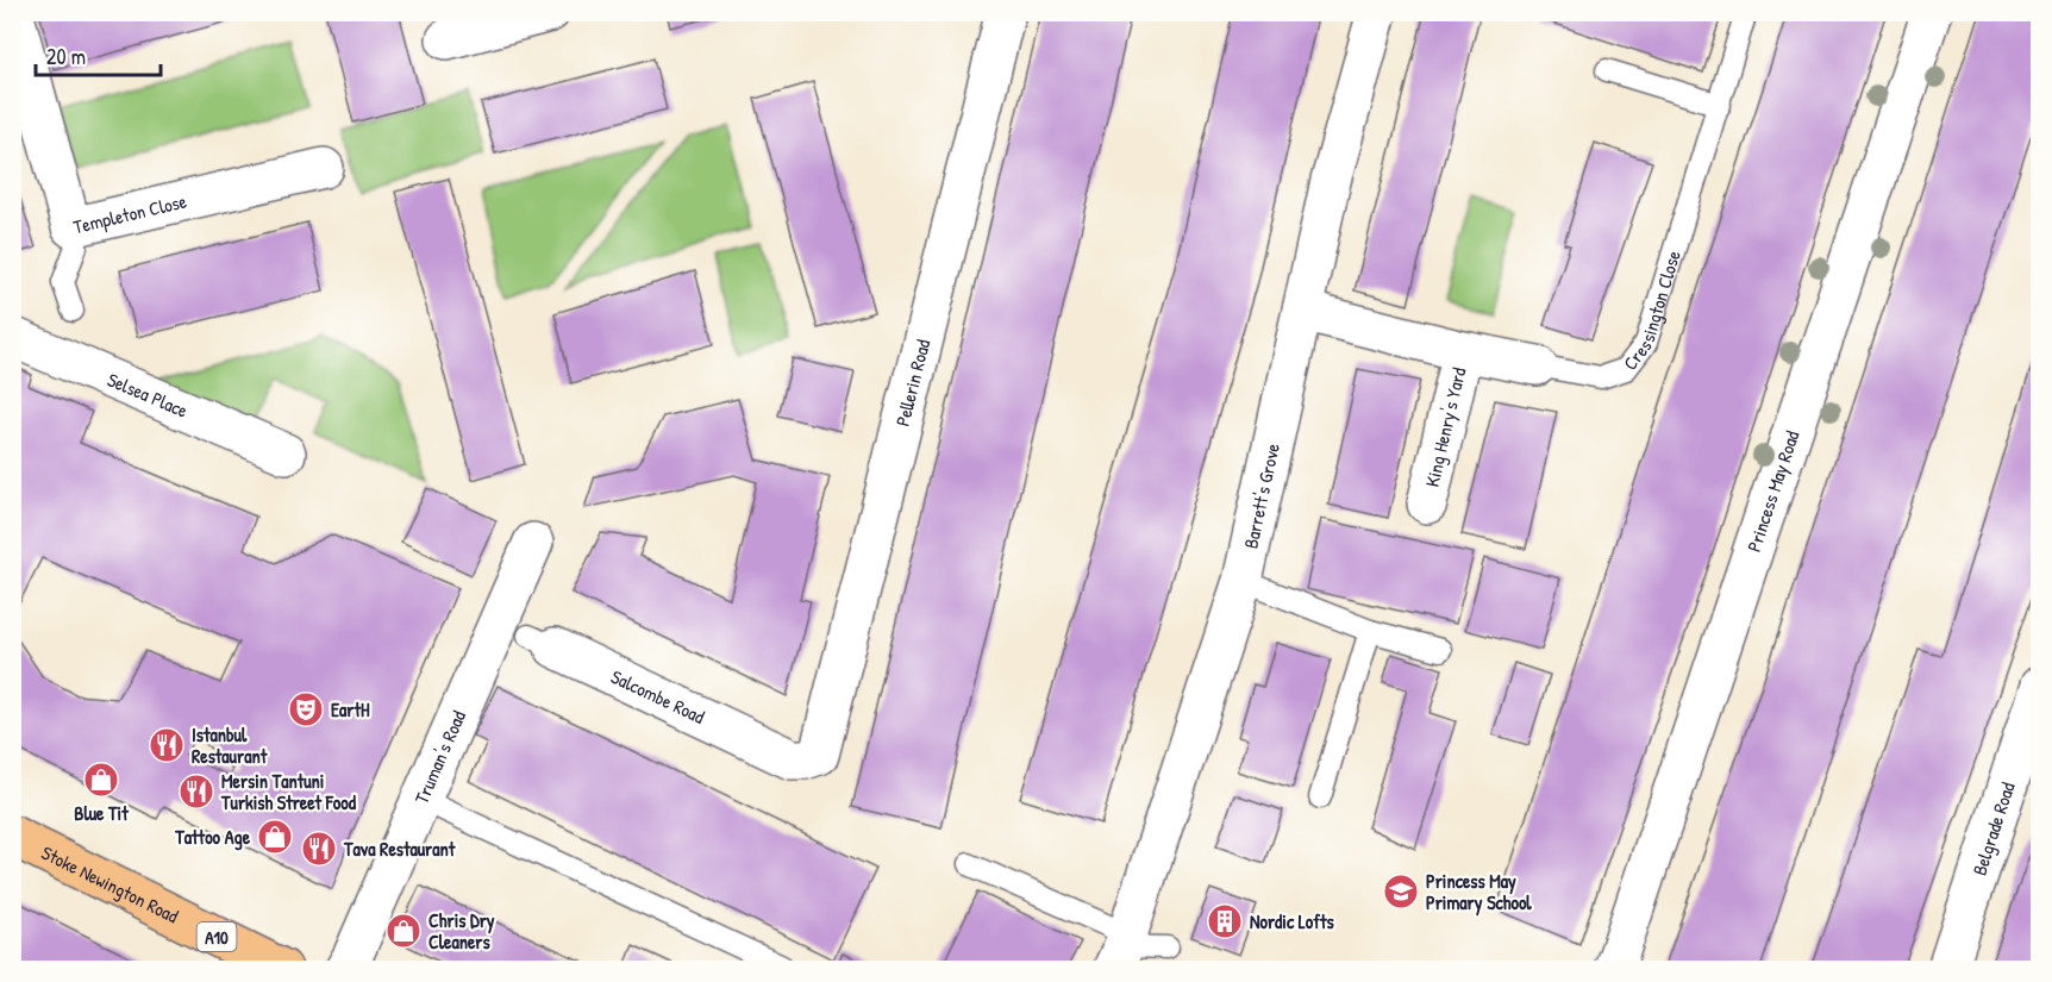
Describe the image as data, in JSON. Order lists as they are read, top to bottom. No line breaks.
{"streets":{"highway":["Stoke Newington Road","A10"],"street":["Templeton Close","Cressington Close","Pellerin Road","Selsea Place","King Henry's Yard","Princess May Road","Barrett's Grove","Salcombe Road","Truman's Road","Belgrade Road"]},"crossings":[["Cressington Close","King Henry's Yard"],["Cressington Close","Barrett's Grove"],["Pellerin Road","Salcombe Road"],["Salcombe Road","Truman's Road"]],"places":{"theatre":["EartH"],"restaurant":["Istanbul Restaurant","Mersin Tantuni Turkish Street Food","Tava Restaurant"],"shop":["Blue Tit","Tattoo Age","Chris Dry Cleaners"],"school or university":["Princess May Primary School"],"building":["Nordic Lofts"]},"scale_bar":"20 m"}
